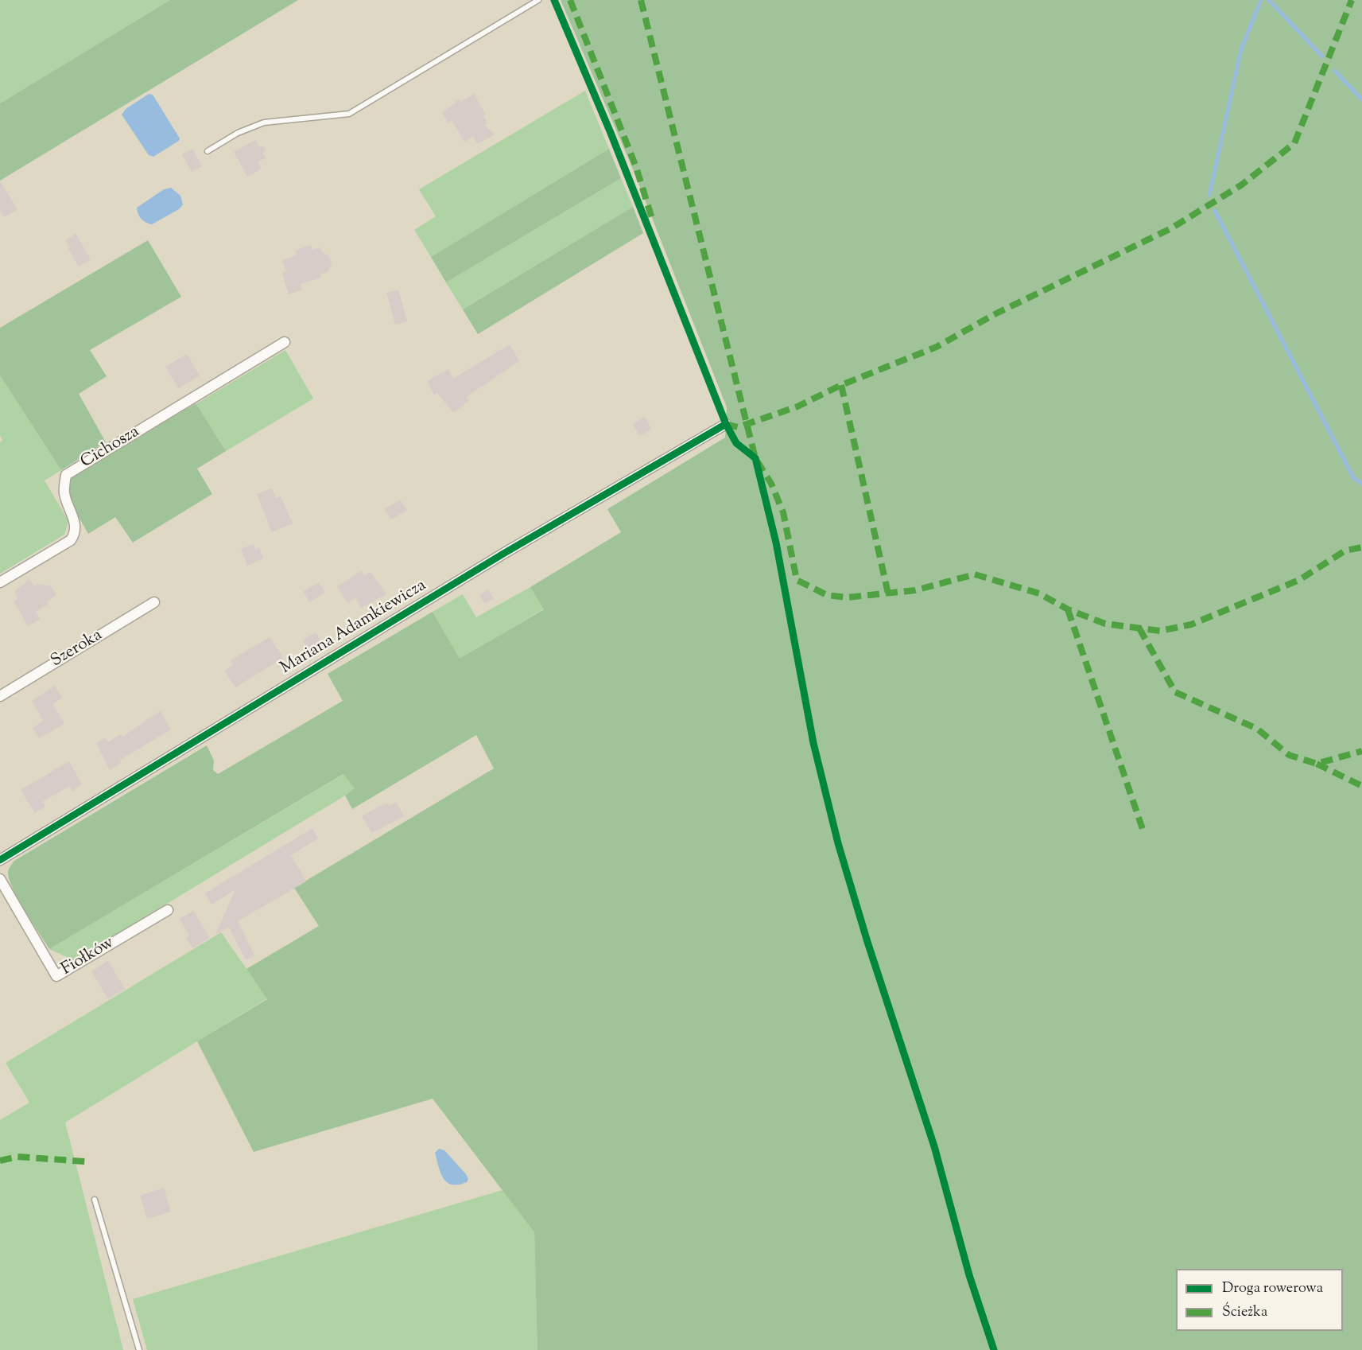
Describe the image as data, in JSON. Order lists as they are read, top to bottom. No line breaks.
{"streets":{"street":["Cichosza","Mariana Adamkiewicza","Szeroka","Fiołków"]},"legend":["Droga rowerowa","Ścieżka"]}
